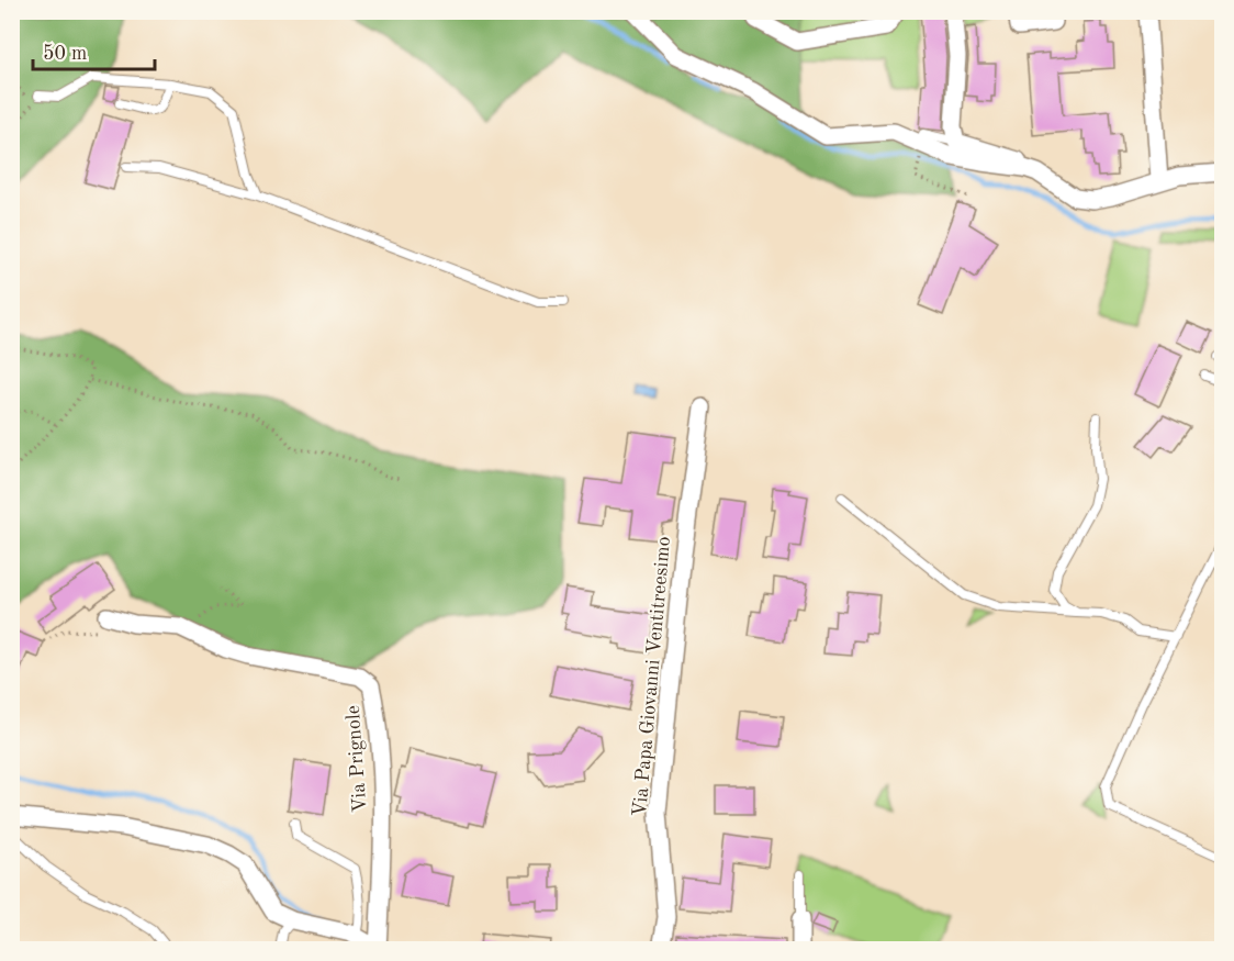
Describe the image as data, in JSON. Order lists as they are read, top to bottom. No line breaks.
{"streets":{"street":["Via Papa Giovanni Ventitreesimo","Via Prignole"]},"scale_bar":"50 m"}
